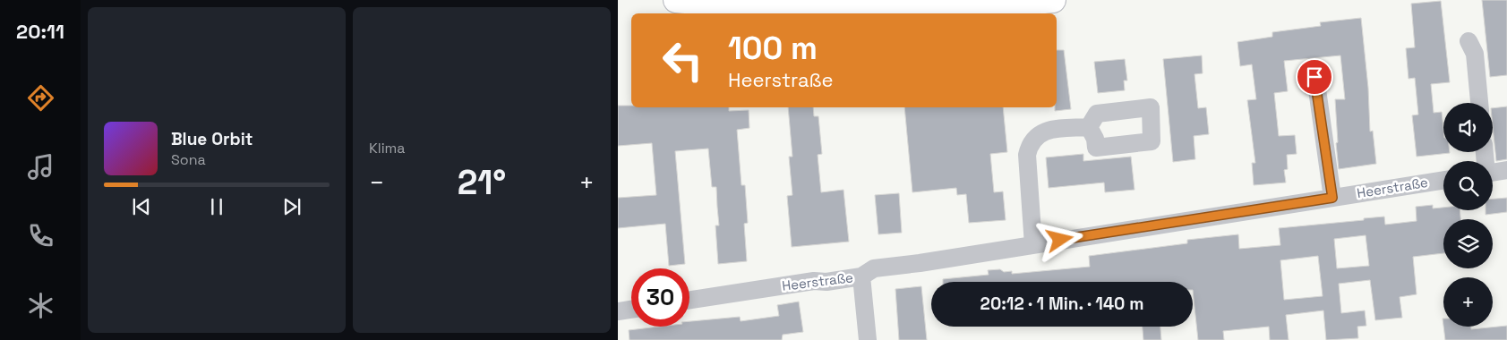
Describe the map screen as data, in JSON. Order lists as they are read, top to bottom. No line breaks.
{"streets":{"street":["Heerstraße"]},"page":{"tabs":"20:11","tile":"Klima","turn":["100 m","Heerstraße"],"map_buttons":"+","song":["Blue Orbit","Sona"],"heat":["−","21°","+"],"limit":"30","trip":"20:12 · 1 Min. · 140 m"}}
